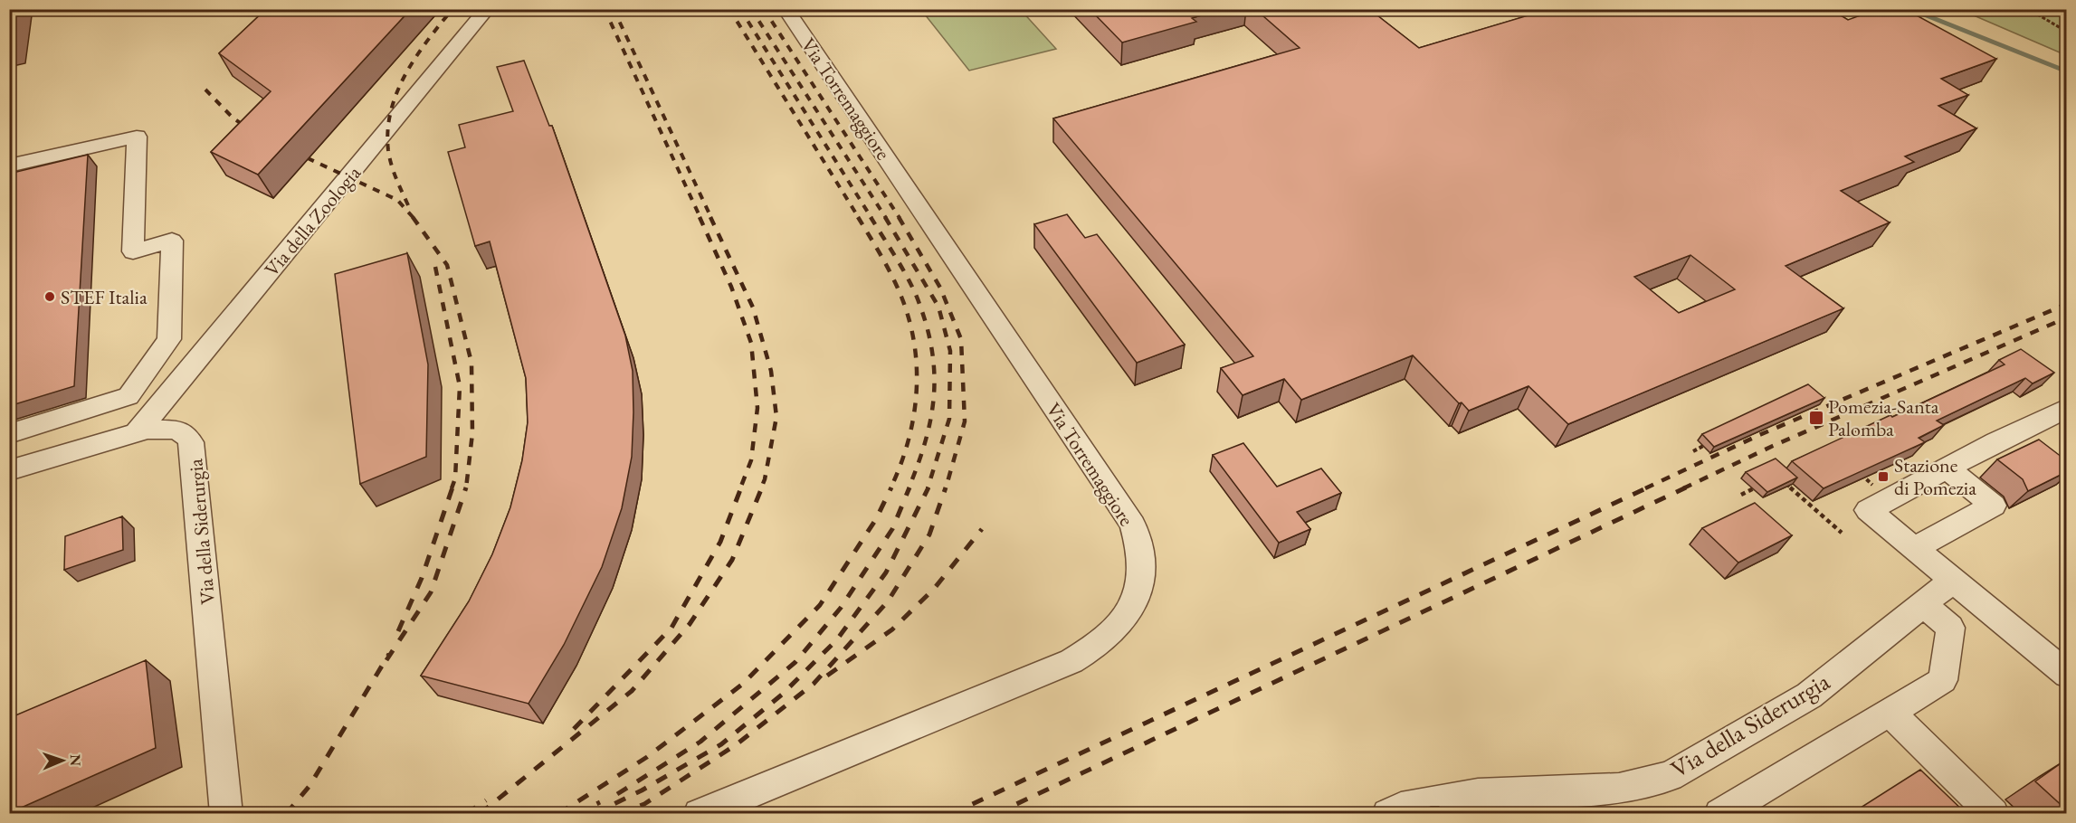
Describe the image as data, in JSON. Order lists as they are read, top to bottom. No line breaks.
{"streets":{"street":["Via Torremaggiore","Via della Zoologia","Via della Siderurgia"]},"crossings":[["Via della Zoologia","Via della Siderurgia"]],"places":{"other":["STEF Italia"],"transit":["Pomezia-Santa Palomba","Stazione di Pomezia"]},"north":"right"}
